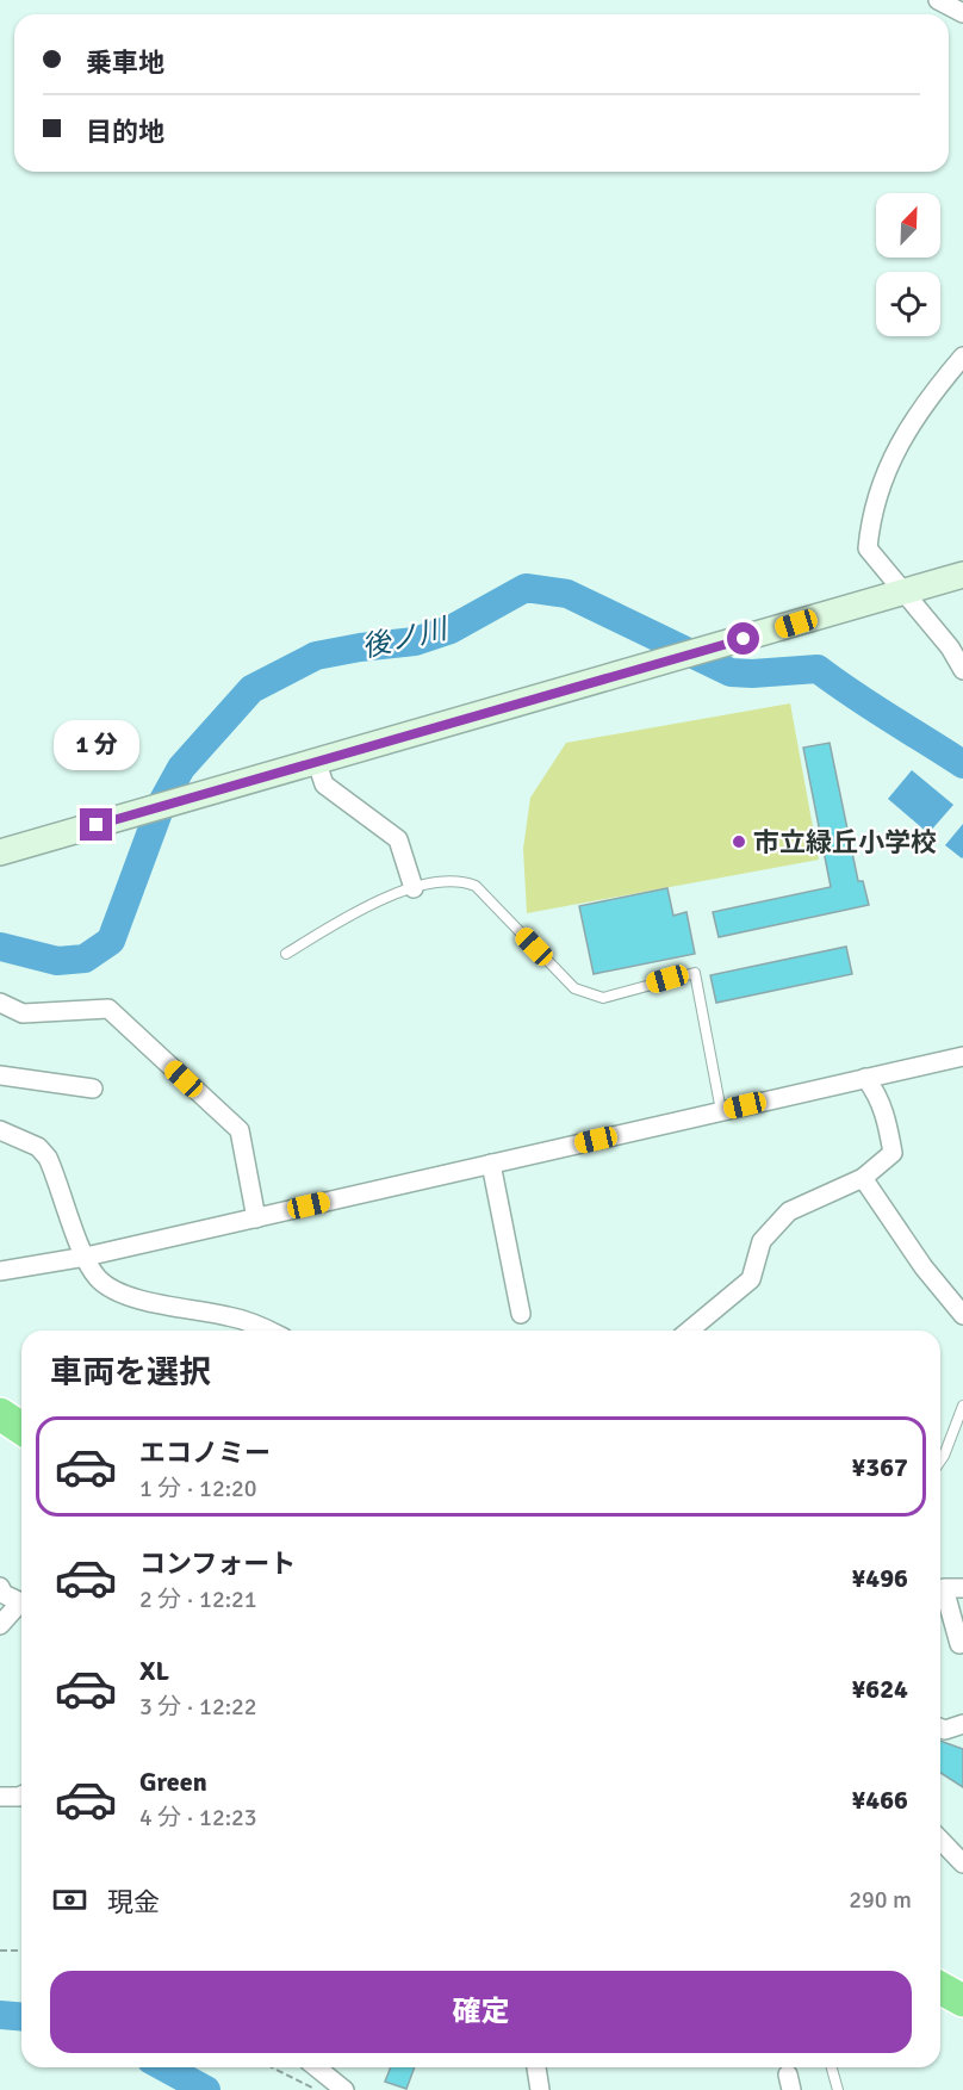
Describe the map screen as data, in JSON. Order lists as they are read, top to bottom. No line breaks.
{"water":["後ノ川"],"places":["市立緑丘小学校"],"north":"top right","page":{"banner":["乗車地","目的地"],"bubble":"1 分","heading":"車両を選択","list":[{"name":"エコノミー","note":"1 分 · 12:20","value":"¥367"},{"name":"コンフォート","note":"2 分 · 12:21","value":"¥496"},{"name":"XL","note":"3 分 · 12:22","value":"¥624"},{"name":"Green","note":"4 分 · 12:23","value":"¥466"}],"pay":["現金","290 m"],"buttons":"確定"}}
